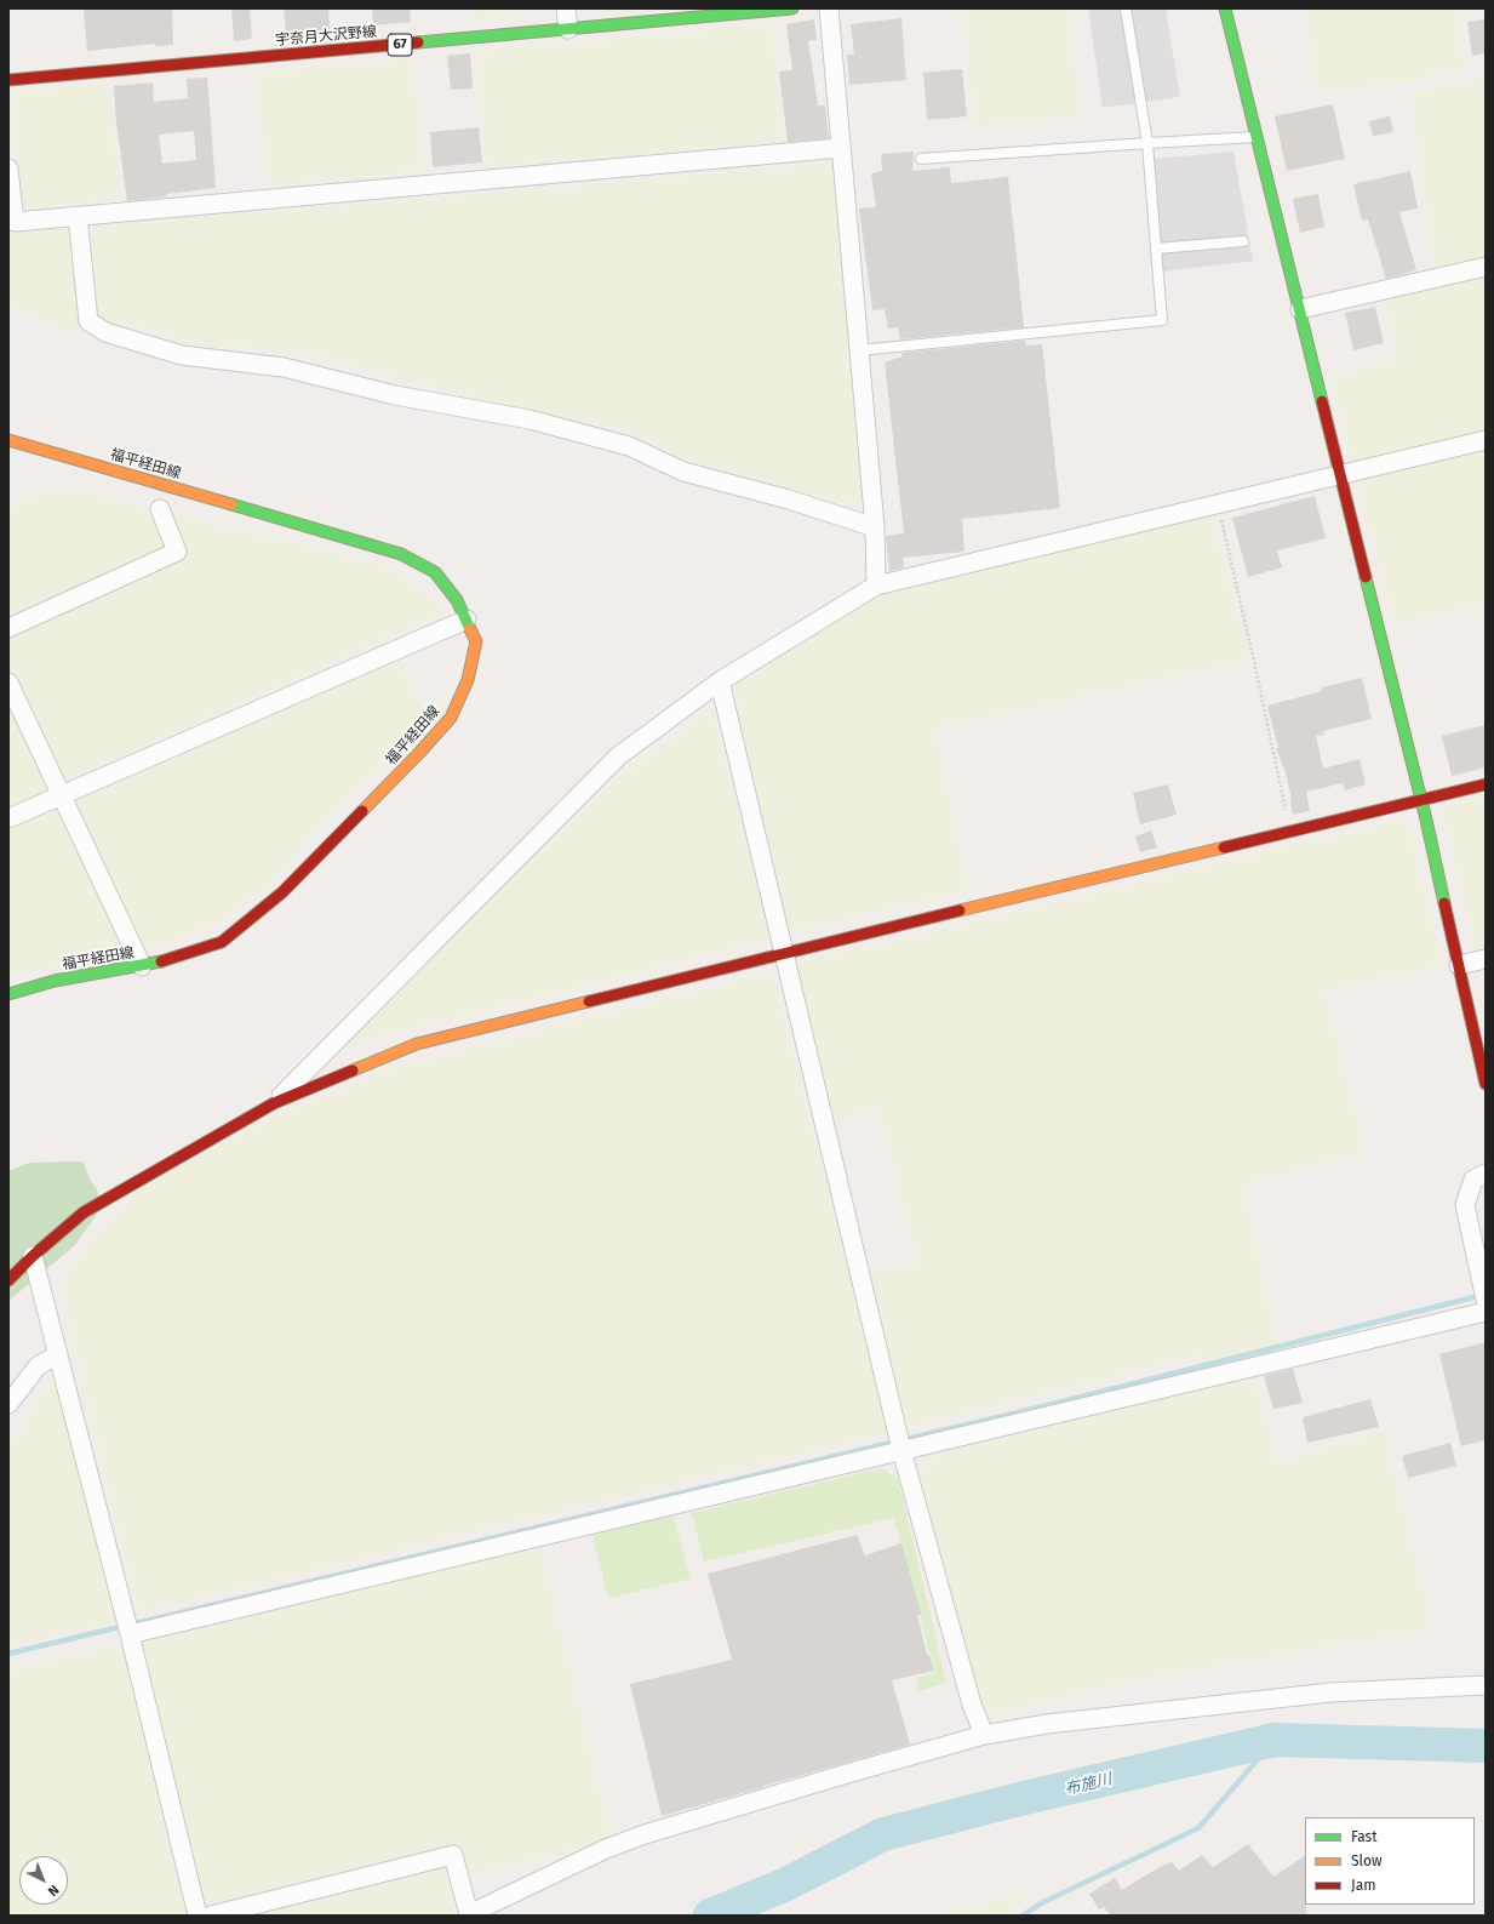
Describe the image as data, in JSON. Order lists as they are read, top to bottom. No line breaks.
{"streets":{"street":["宇奈月大沢野線","67","福平経田線"]},"water":["布施川"],"legend":["Fast","Slow","Jam"],"north":"bottom right"}
